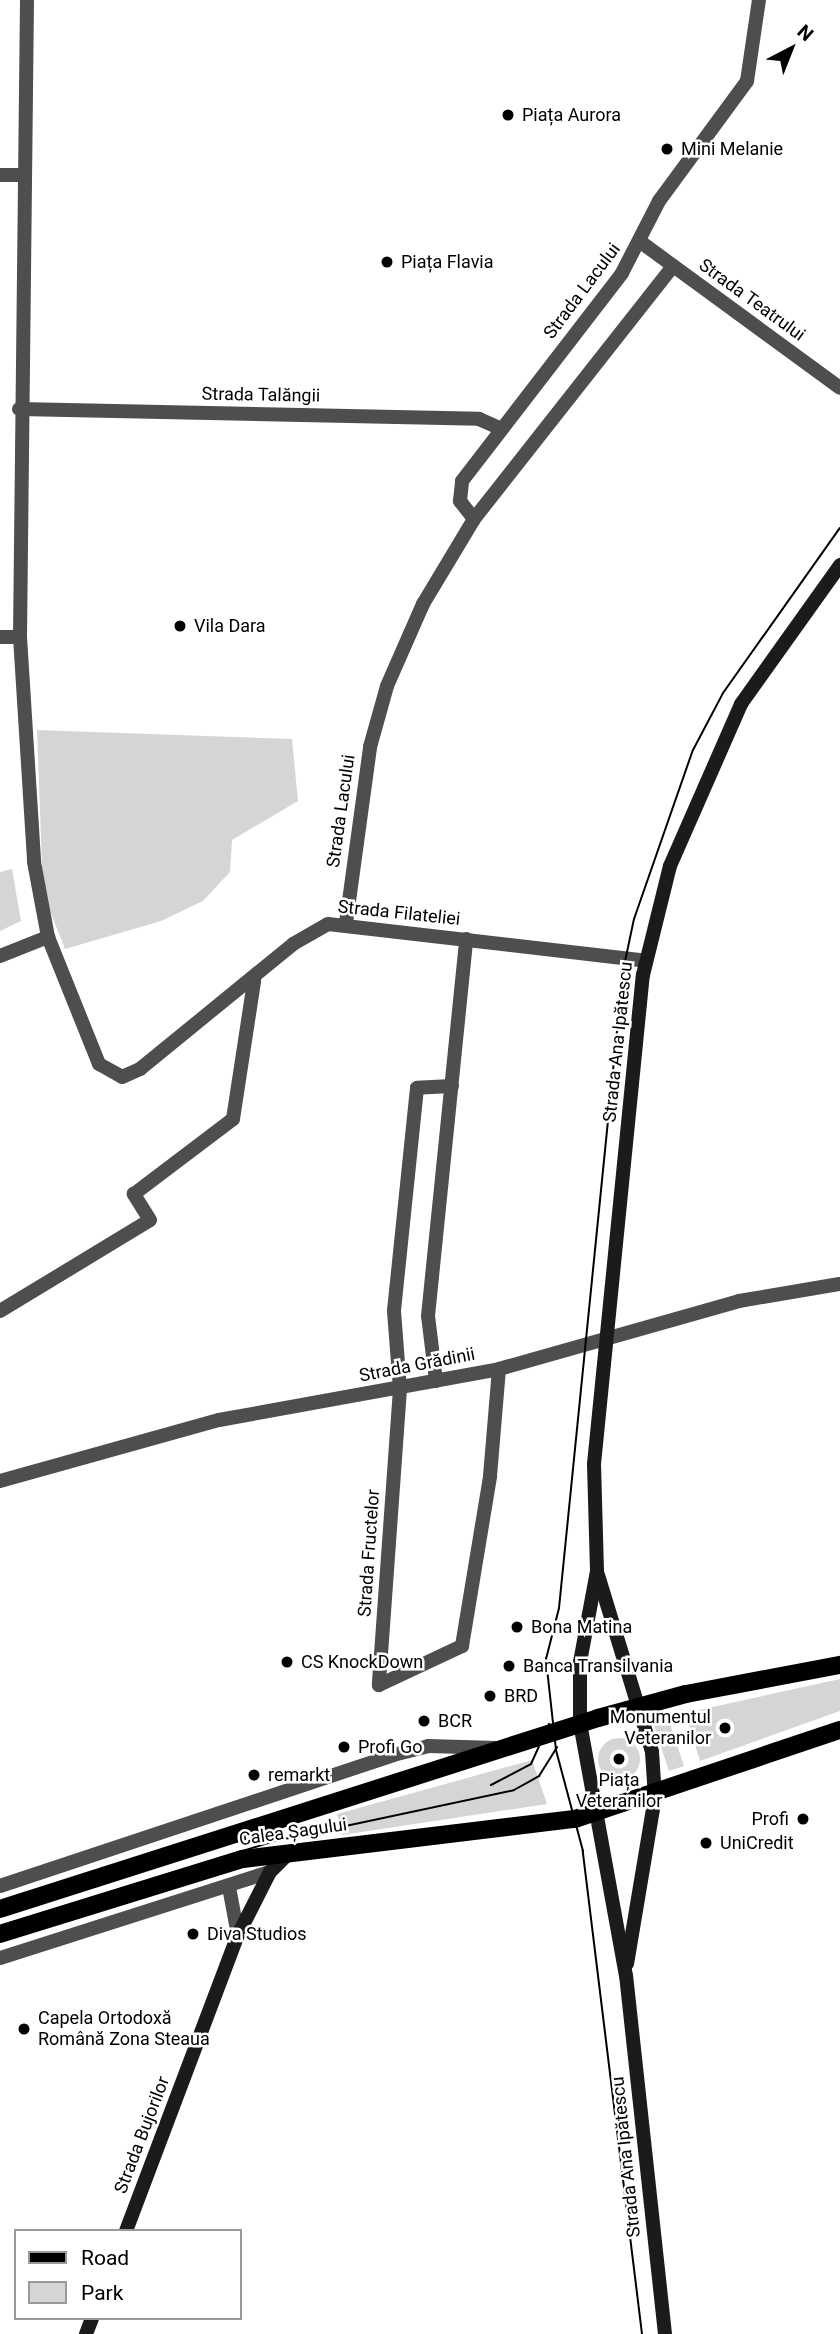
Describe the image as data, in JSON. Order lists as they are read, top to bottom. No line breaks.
{"streets":{"main road":["Calea Șagului"],"street":["Strada Lacului","Strada Teatrului","Strada Talăngii","Strada Filateliei","Strada Ana Ipătescu","Strada Grădinii","Strada Fructelor","Strada Bujorilor"]},"crossings":[["Strada Lacului","Strada Teatrului"],["Strada Lacului","Strada Talăngii"],["Strada Lacului","Strada Filateliei"],["Strada Filateliei","Strada Ana Ipătescu"],["Strada Ana Ipătescu","Strada Grădinii"],["Strada Ana Ipătescu","Calea Șagului"],["Strada Grădinii","Strada Fructelor"],["Calea Șagului","Strada Bujorilor"]],"places":["Piața Aurora","Mini Melanie","Piața Flavia","Vila Dara","Bona Matina","CS KnockDown","Banca Transilvania","BRD","BCR","Monumentul Veteranilor","Profi Go","Piața Veteranilor","remarkt","Profi","UniCredit","Diva Studios","Capela Ortodoxă Română Zona Steaua"],"legend":["Road","Park"],"north":"top right"}
